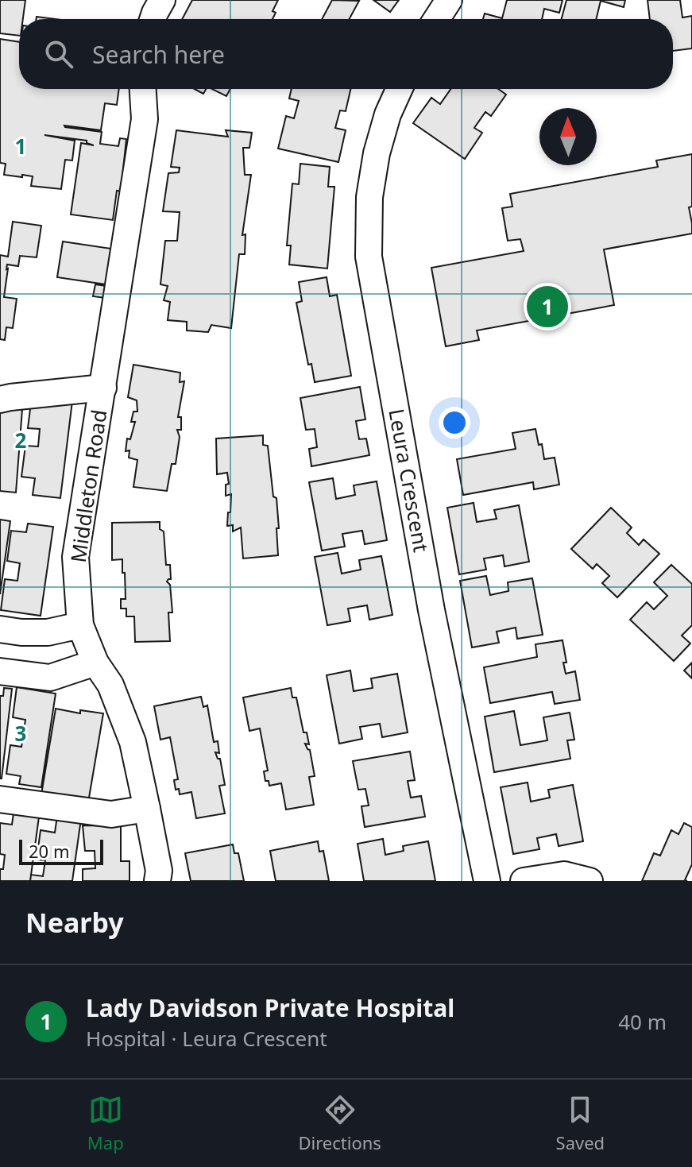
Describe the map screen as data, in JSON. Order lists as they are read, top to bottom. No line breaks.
{"streets":{"street":["Leura Crescent","Middleton Road"]},"scale_bar":"20 m","north":"top","page":{"search":"Search here","pins":"1","scale":"20 m","heading":"Nearby","list":[{"mark":"1","name":"Lady Davidson Private Hospital","note":"Hospital · Leura Crescent","value":"40 m"}],"nav":["Map","Directions","Saved"]},"grid":{"rows":["1","2","3"]}}
